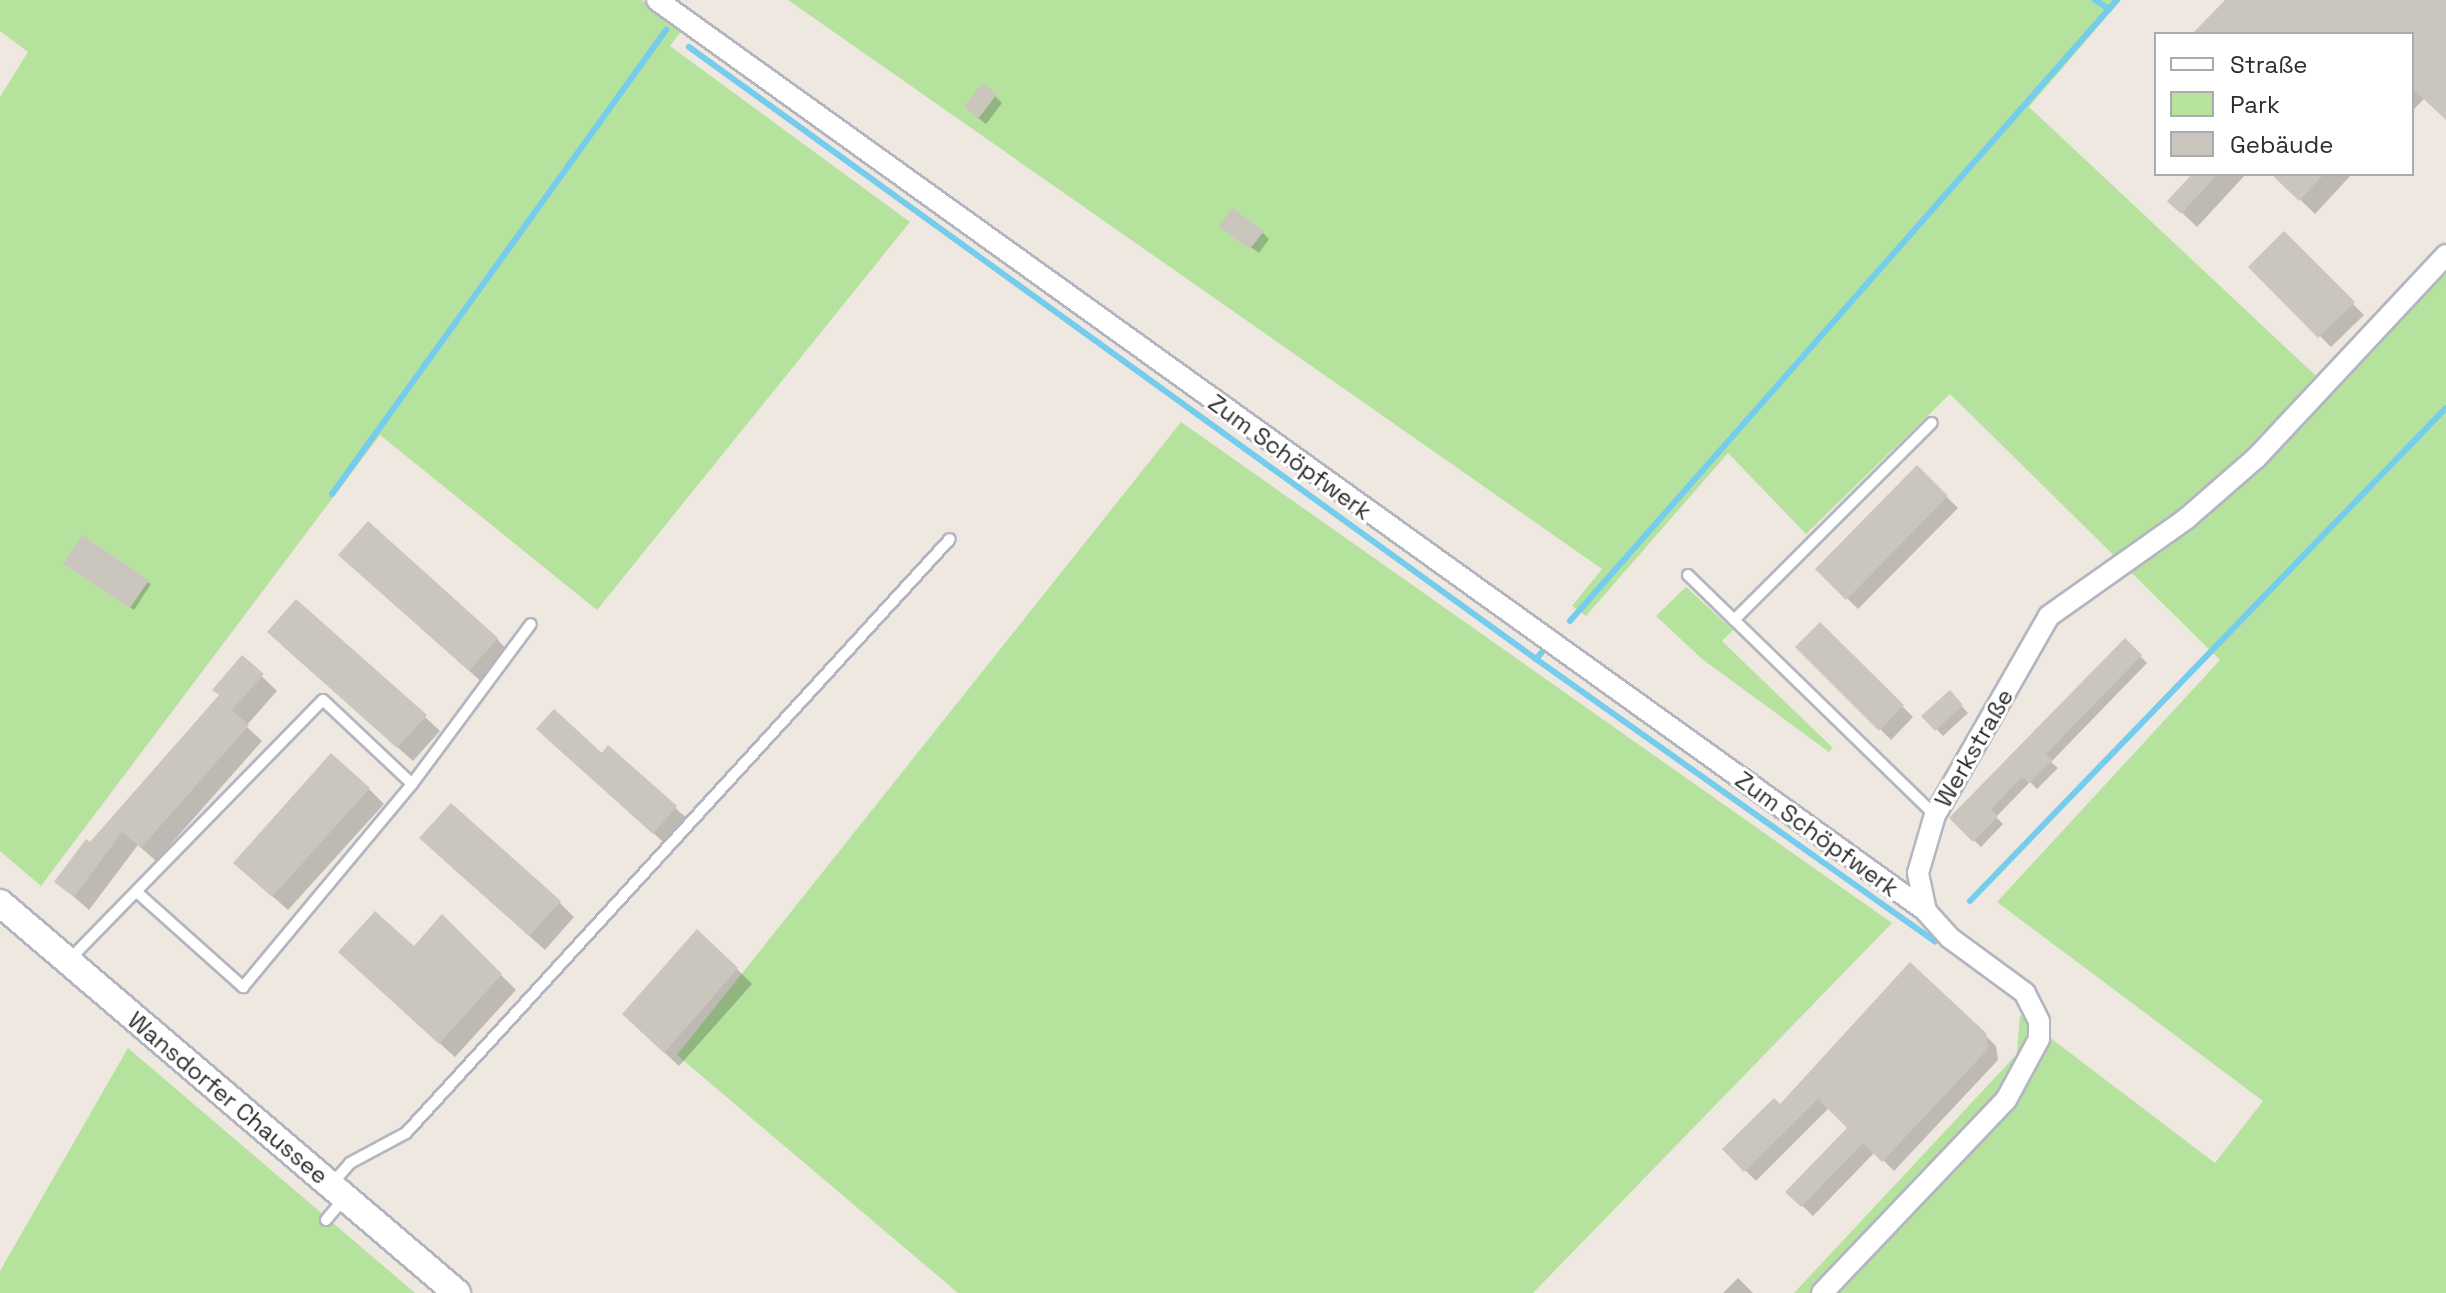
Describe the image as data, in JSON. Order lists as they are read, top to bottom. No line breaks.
{"streets":{"street":["Zum Schöpfwerk","Werkstraße","Wansdorfer Chaussee"]},"crossings":[["Zum Schöpfwerk","Werkstraße"]],"legend":["Straße","Park","Gebäude"]}
